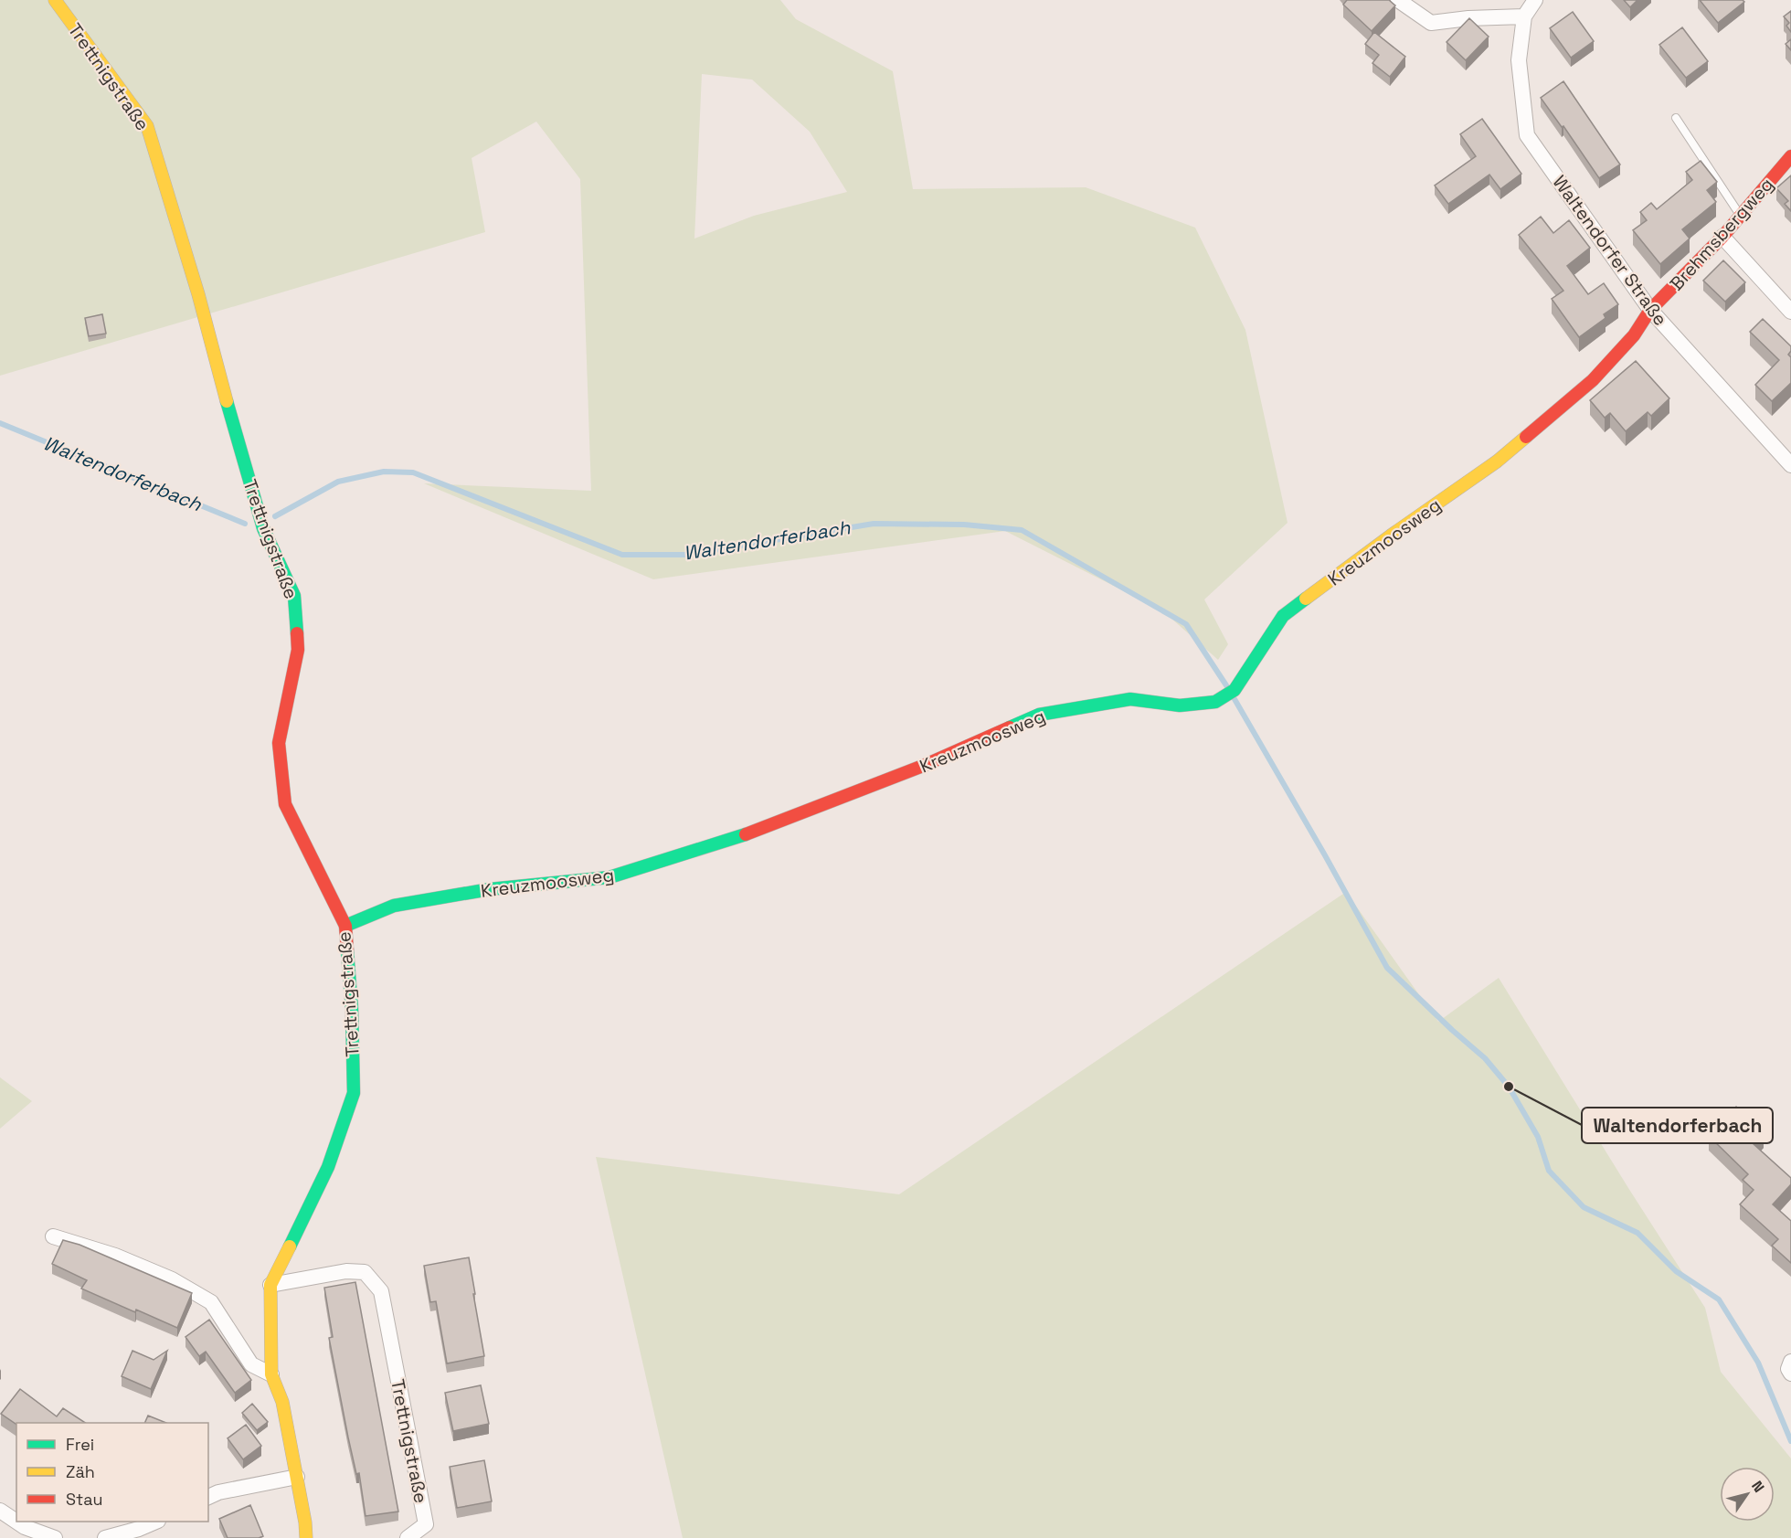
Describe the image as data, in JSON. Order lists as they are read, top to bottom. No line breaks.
{"streets":{"street":["Trettnigstraße","Brehmsbergweg","Waltendorfer Straße","Kreuzmoosweg"]},"crossings":[["Trettnigstraße","Kreuzmoosweg"],["Brehmsbergweg","Waltendorfer Straße"],["Brehmsbergweg","Kreuzmoosweg"],["Waltendorfer Straße","Kreuzmoosweg"]],"water":["Waltendorferbach"],"places":["Waltendorferbach"],"legend":["Frei","Zäh","Stau"],"north":"top right"}
